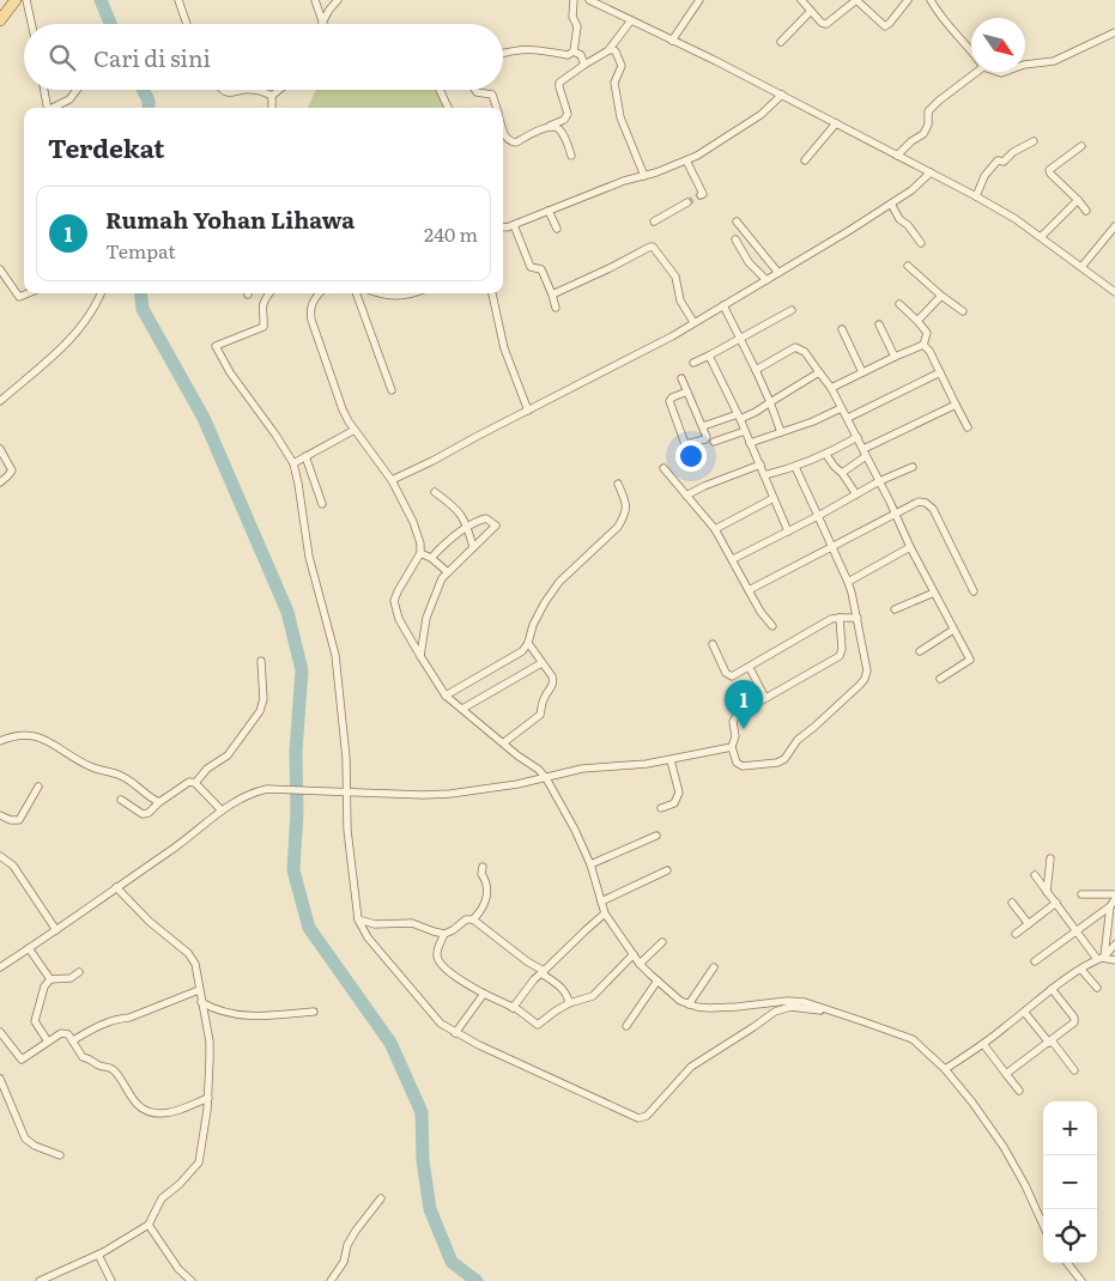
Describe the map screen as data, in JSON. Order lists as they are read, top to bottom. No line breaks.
{"north":"bottom right","page":{"search":"Cari di sini","heading":"Terdekat","list":[{"mark":"1","name":"Rumah Yohan Lihawa","note":"Tempat","value":"240 m"}],"pins":"1","map_buttons":["+","−"]}}
